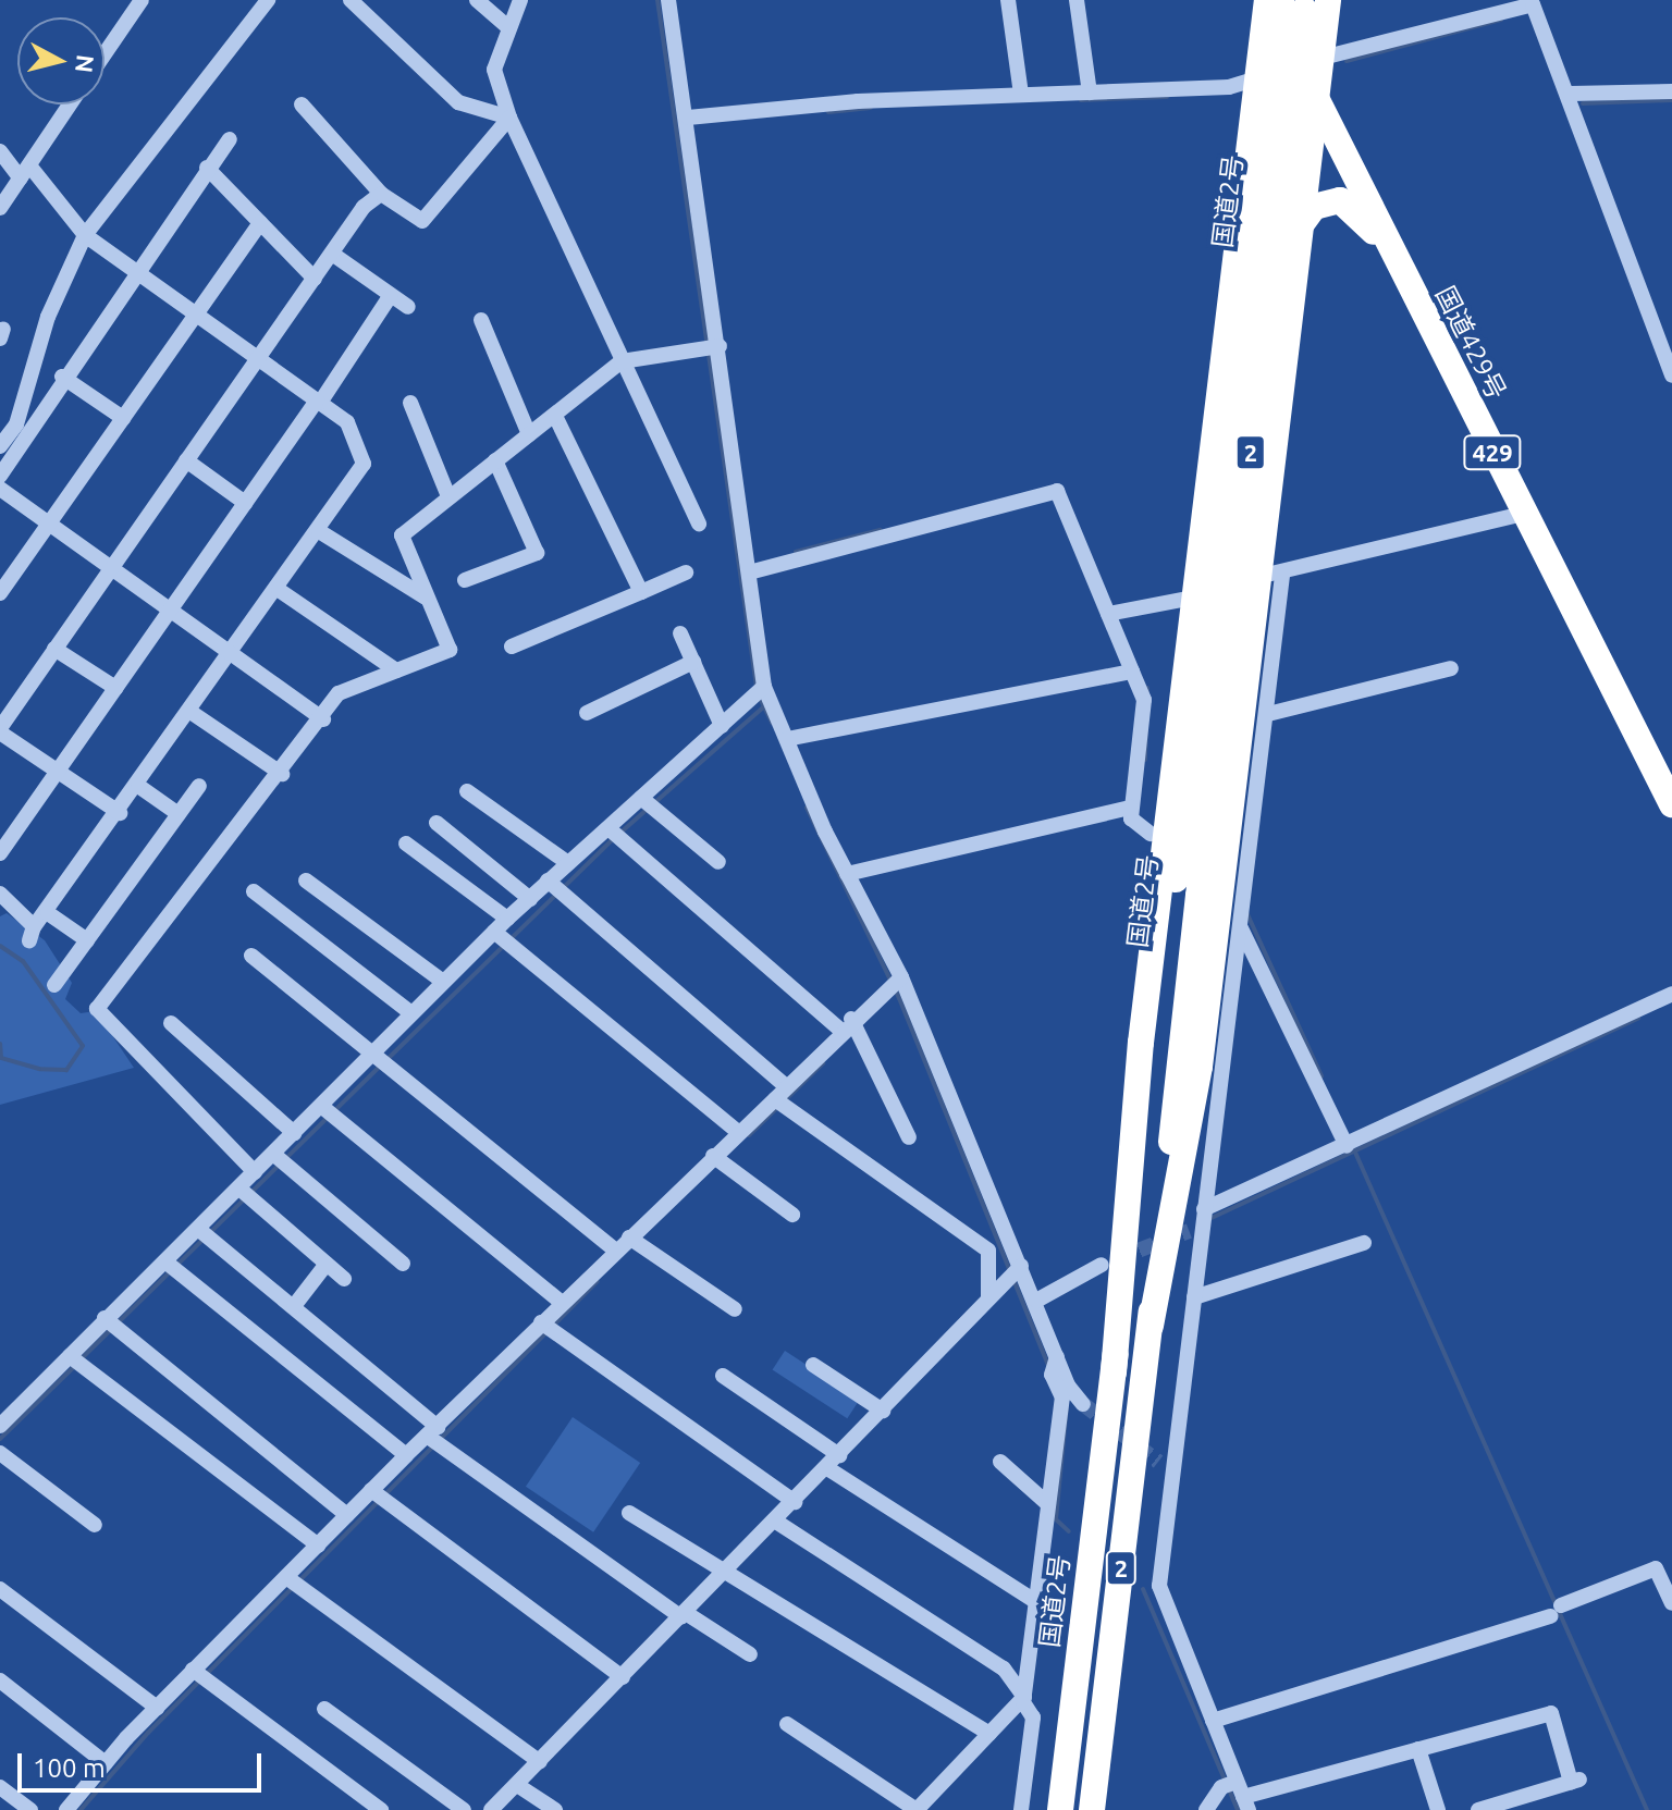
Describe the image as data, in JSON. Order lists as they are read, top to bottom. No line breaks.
{"streets":{"highway":["国道2号","国道429号","2","429"]},"crossings":[["国道2号","国道429号"]],"scale_bar":"100 m","north":"right"}
